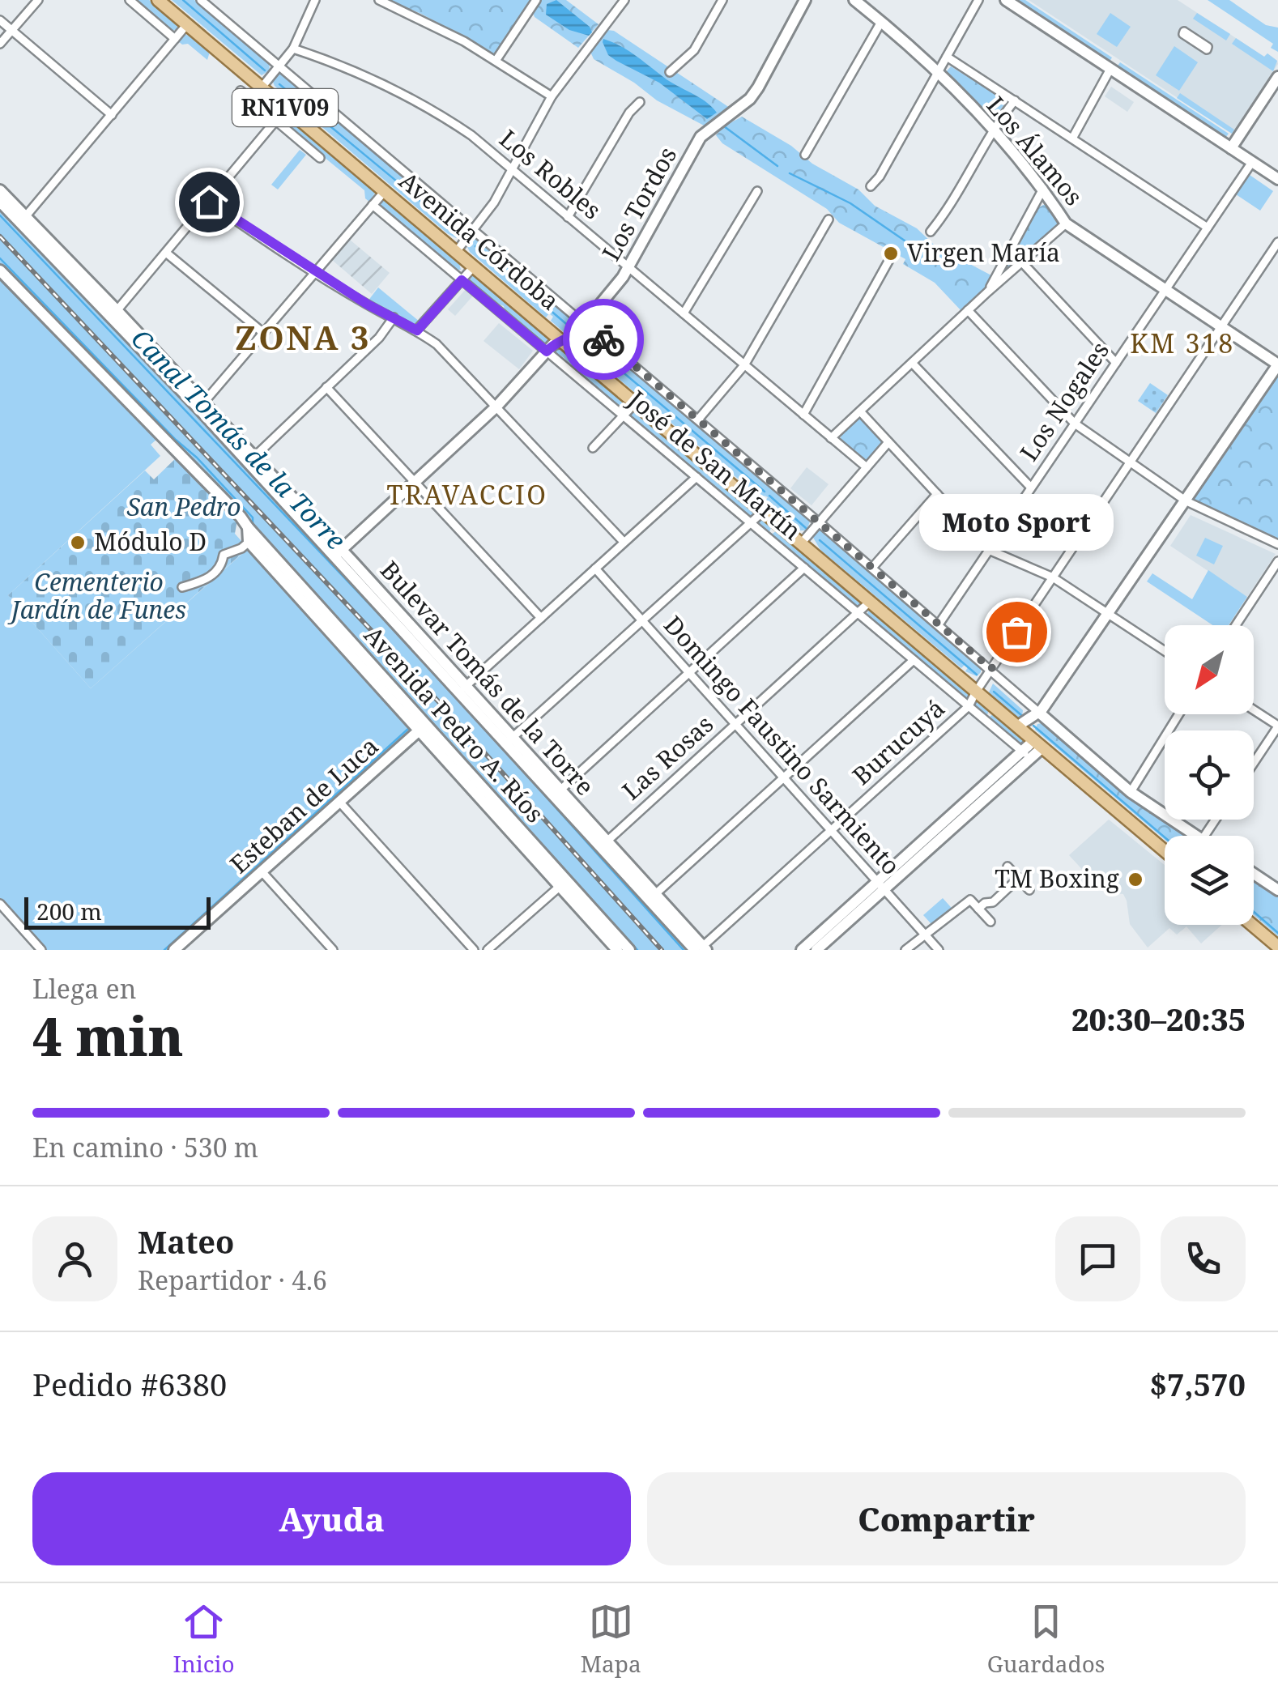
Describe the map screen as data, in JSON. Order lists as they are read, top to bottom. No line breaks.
{"streets":{"main road":["RN1V09","Avenida Córdoba"],"street":["Los Álamos","Los Robles","Los Tordos","Los Nogales","José de San Martín","Bulevar Tomás de la Torre","Avenida Pedro A. Ríos","Burucuyá","Domingo Faustino Sarmiento","Las Rosas","Esteban de Luca"]},"crossings":[["Los Álamos","Los Nogales"],["Los Álamos","Burucuyá"],["Los Robles","Los Tordos"],["Los Tordos","Avenida Córdoba"],["Los Tordos","José de San Martín"],["Los Tordos","Bulevar Tomás de la Torre"],["Avenida Córdoba","Burucuyá"],["Avenida Córdoba","Las Rosas"],["José de San Martín","Burucuyá"],["José de San Martín","Las Rosas"],["Bulevar Tomás de la Torre","Burucuyá"],["Bulevar Tomás de la Torre","Las Rosas"],["Avenida Pedro A. Ríos","Esteban de Luca"],["Burucuyá","Domingo Faustino Sarmiento"],["Domingo Faustino Sarmiento","Las Rosas"]],"districts":["ZONA 3","KM 318","TRAVACCIO"],"water":["Canal Tomás de la Torre"],"parks":["San Pedro","Cementerio Jardín de Funes"],"places":["Virgen María","Módulo D","Moto Sport","TM Boxing"],"scale_bar":"200 m","north":"bottom left","page":{"bubble":"Moto Sport","scale":"200 m","heading":["4 min","Llega en","20:30–20:35"],"panel":["Mateo","Repartidor · 4.6","Pedido #6380","$7,570"],"bar":"En camino · 530 m","buttons":["Ayuda","Compartir"],"tabs":["Inicio","Mapa","Guardados"]}}
